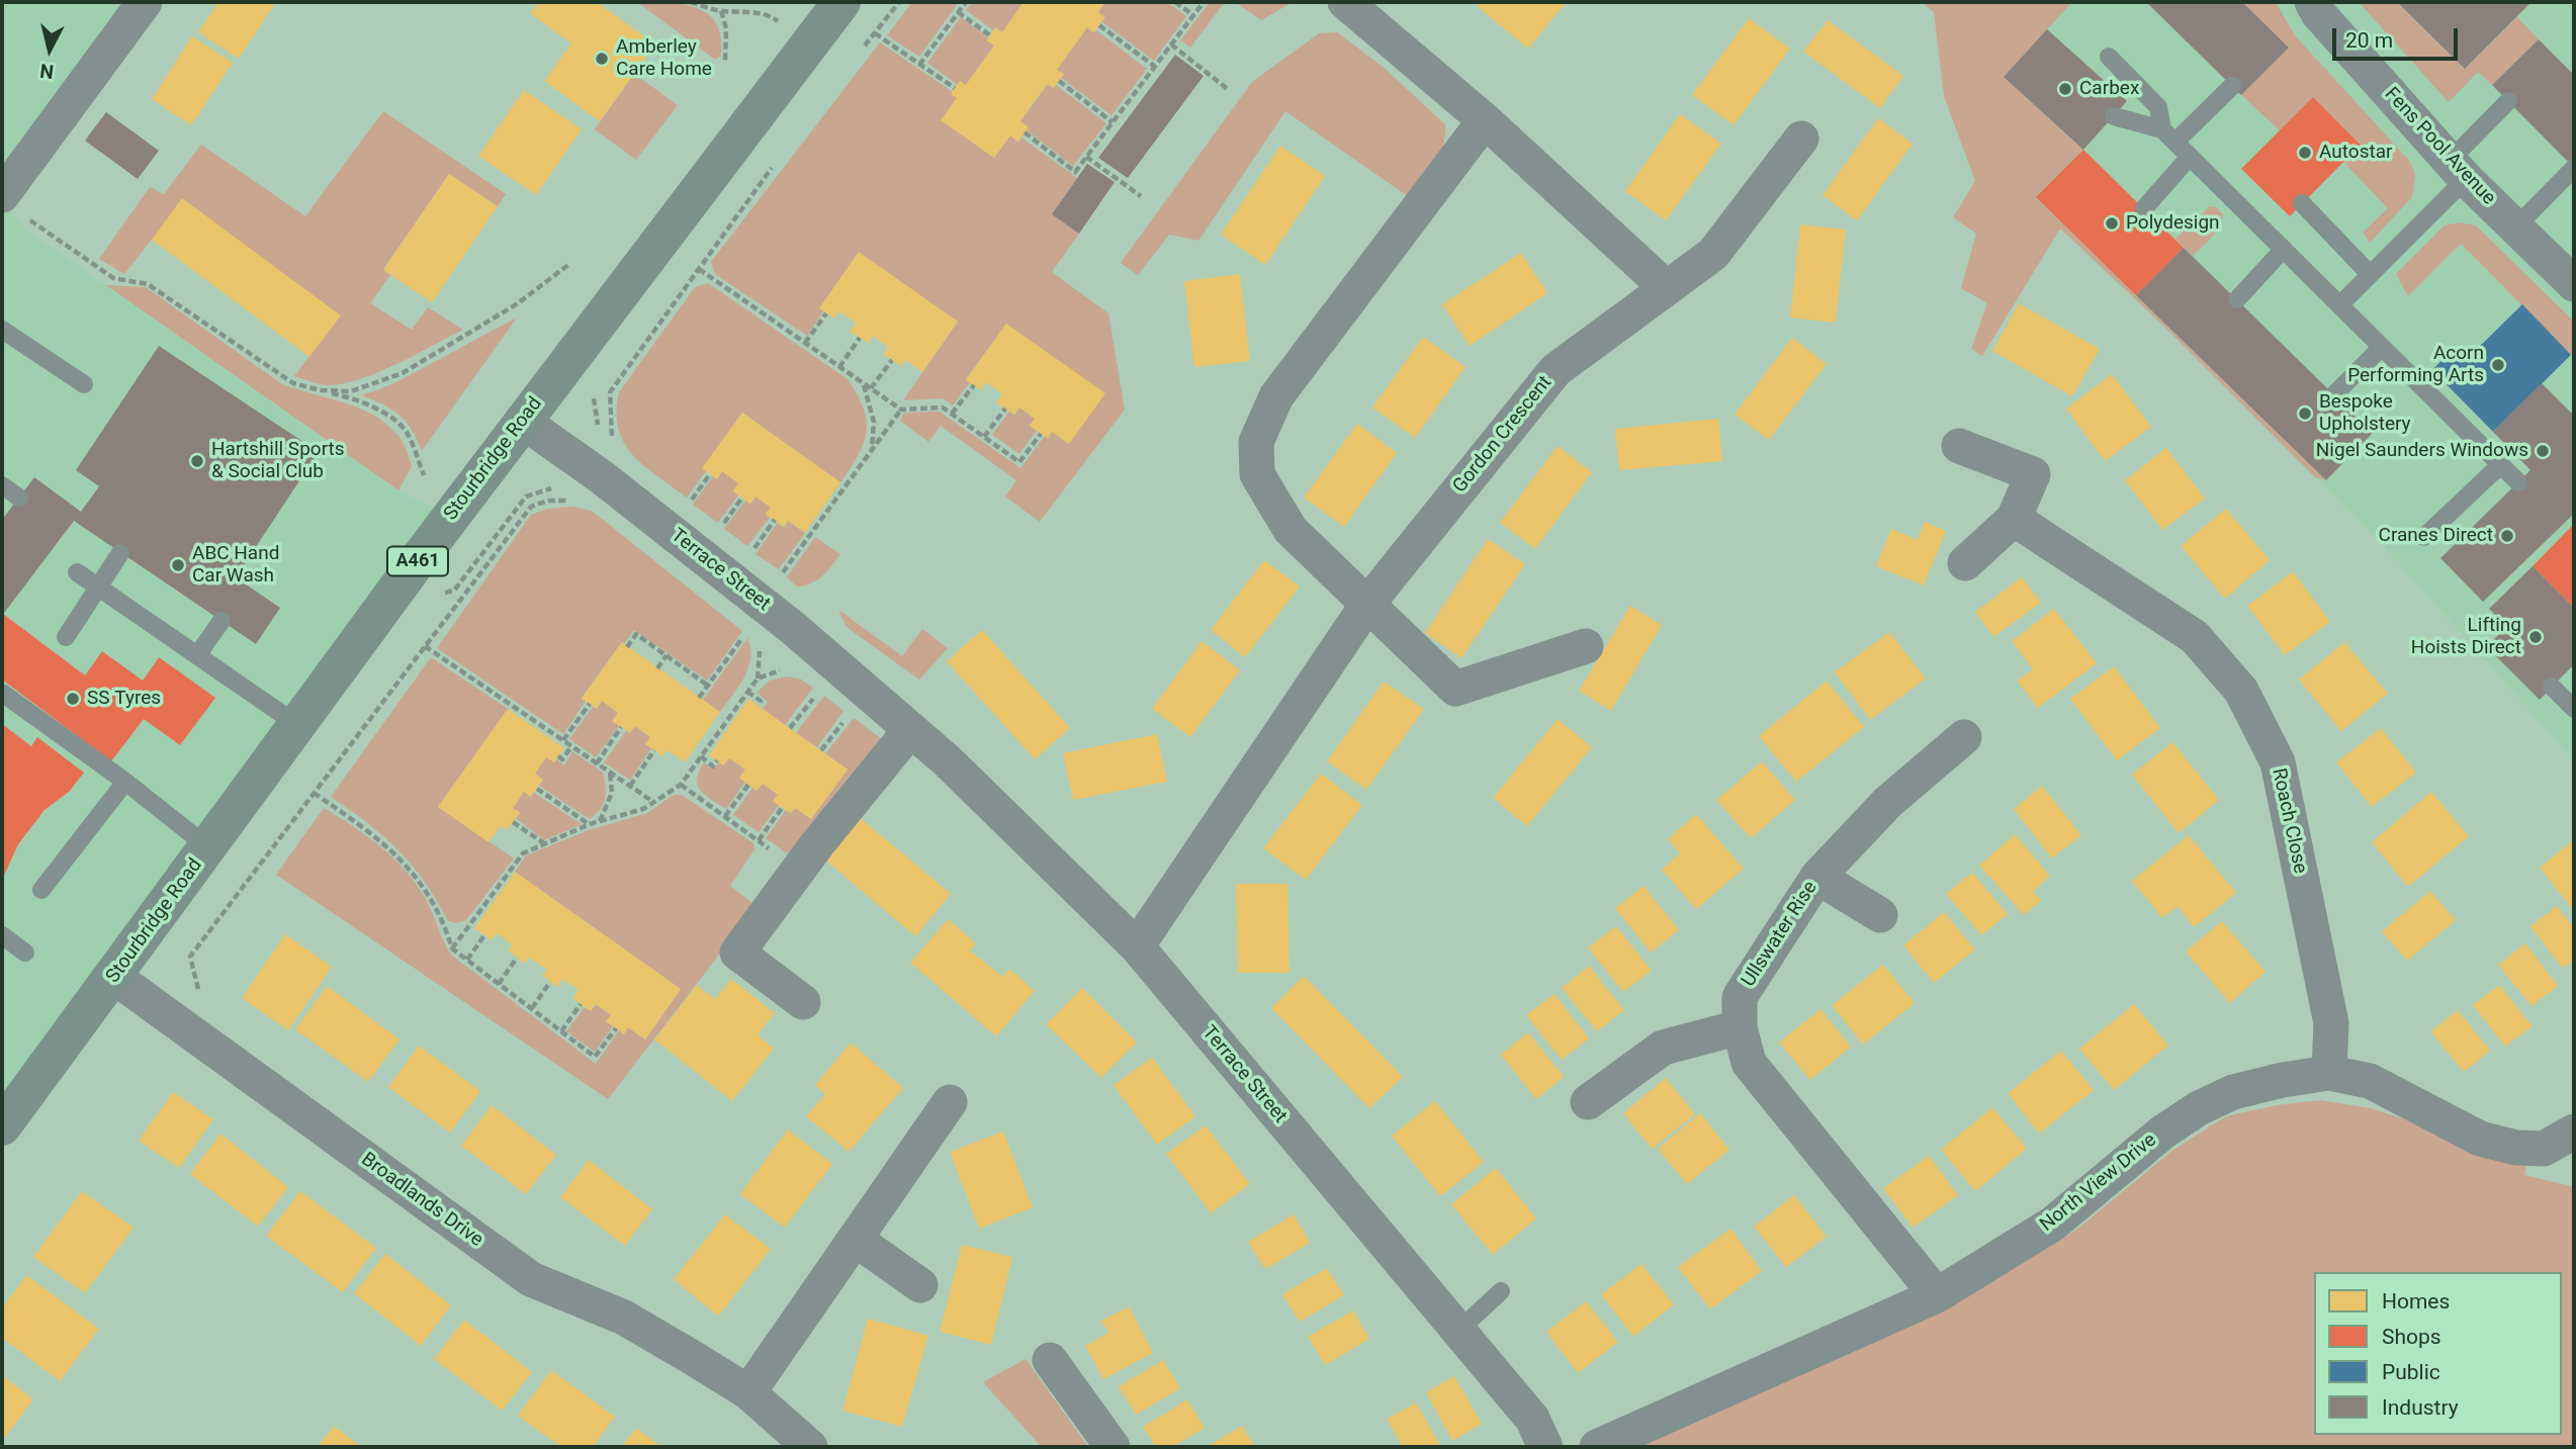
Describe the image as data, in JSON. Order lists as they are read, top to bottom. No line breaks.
{"streets":{"main road":["Stourbridge Road","A461"],"street":["Fens Pool Avenue","Gordon Crescent","Terrace Street","Roach Close","Ullswater Rise","North View Drive","Broadlands Drive"]},"crossings":[["Gordon Crescent","Terrace Street"],["Stourbridge Road","Terrace Street"],["Stourbridge Road","Broadlands Drive"],["Roach Close","North View Drive"],["Ullswater Rise","North View Drive"]],"places":["Amberley Care Home","Carbex","Autostar","Polydesign","Acorn Performing Arts","Bespoke Upholstery","Nigel Saunders Windows","Hartshill Sports & Social Club","Cranes Direct","ABC Hand Car Wash","Lifting Hoists Direct","SS Tyres"],"legend":["Homes","Shops","Public","Industry"],"scale_bar":"20 m","north":"bottom"}
